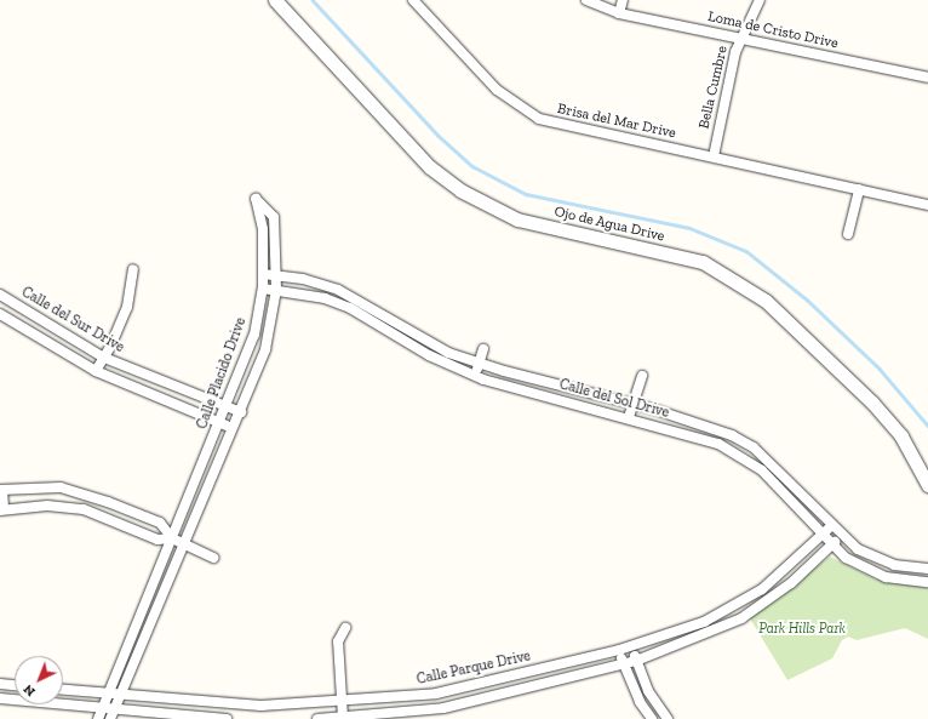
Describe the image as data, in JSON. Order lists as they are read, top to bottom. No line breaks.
{"streets":{"street":["Loma de Cristo Drive","Bella Cumbre","Brisa del Mar Drive","Ojo de Agua Drive","Calle del Sur Drive","Calle Placido Drive","Calle del Sol Drive","Calle Parque Drive"]},"crossings":[["Loma de Cristo Drive","Bella Cumbre"],["Bella Cumbre","Brisa del Mar Drive"],["Calle del Sur Drive","Calle Placido Drive"],["Calle Placido Drive","Calle del Sol Drive"],["Calle Placido Drive","Calle Parque Drive"],["Calle del Sol Drive","Calle Parque Drive"]],"parks":["Park Hills Park"],"north":"bottom left"}
